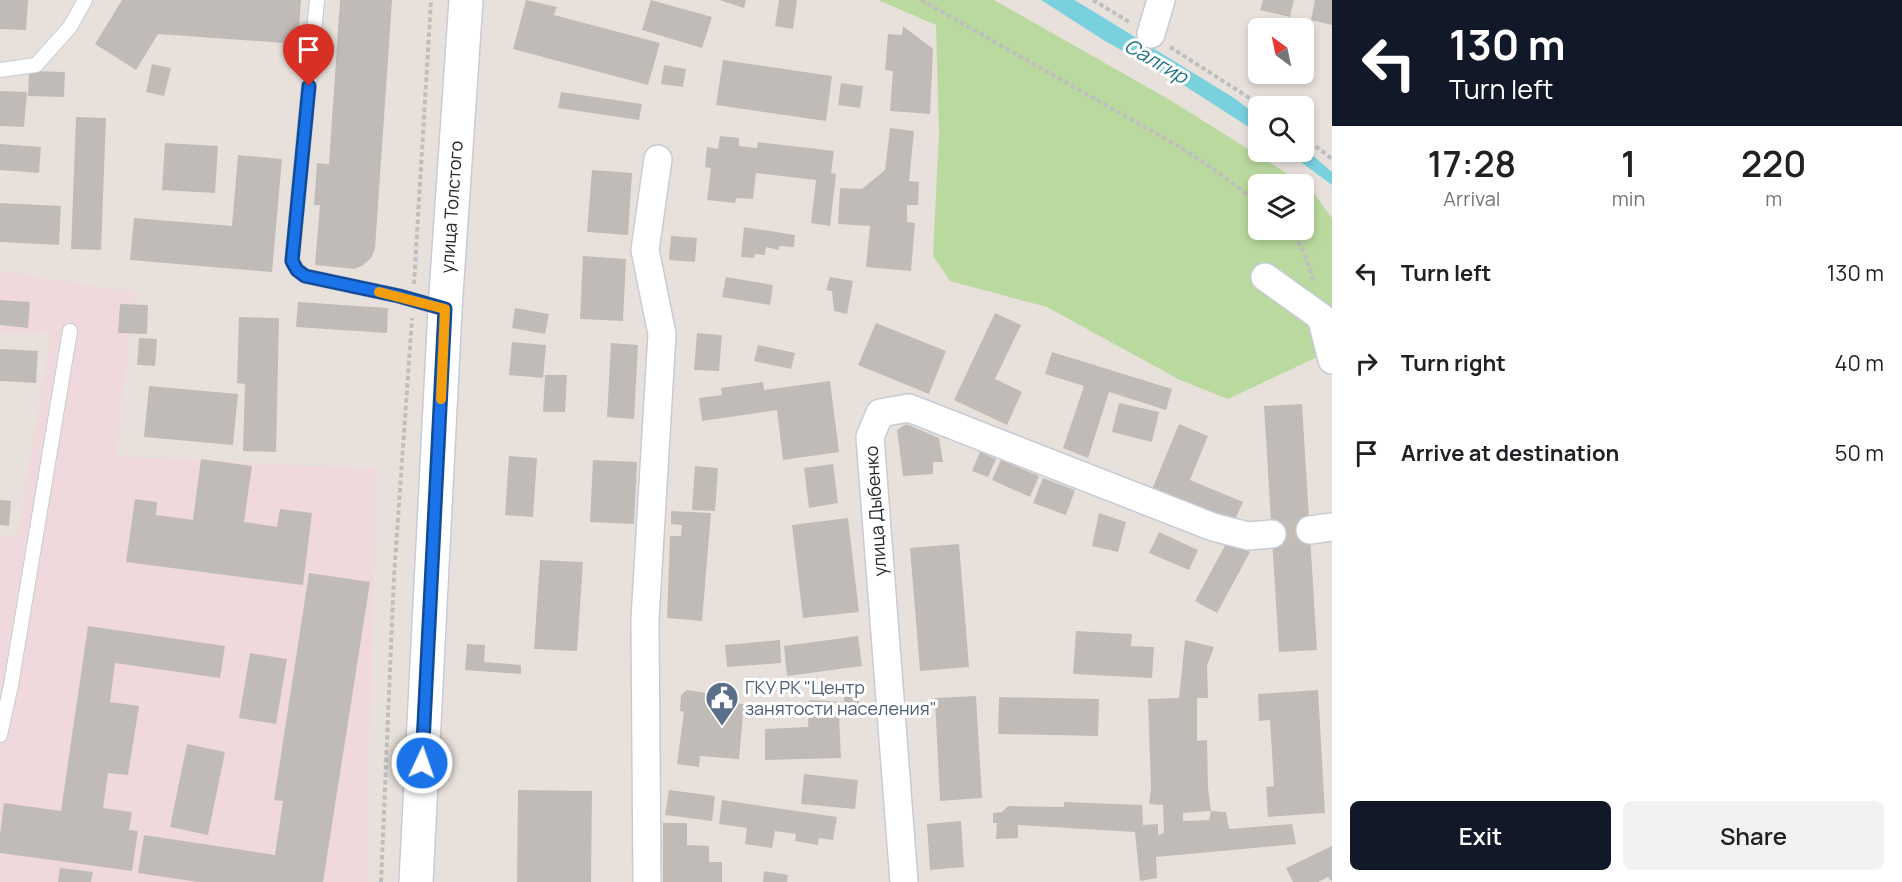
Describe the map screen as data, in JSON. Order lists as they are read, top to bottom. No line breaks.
{"streets":{"main road":["улица Толстого"],"street":["улица Дыбенко"]},"water":["Салгир"],"places":{"public building":["ГКУ РК \"Центр занятости населения\""]},"north":"top left","page":{"turn":["130 m","Turn left"],"eta":["17:28","Arrival","1","min","220","m"],"list":[{"name":"Turn left","value":"130 m"},{"name":"Turn right","value":"40 m"},{"name":"Arrive at destination","value":"50 m"}],"buttons":["Exit","Share"]}}
